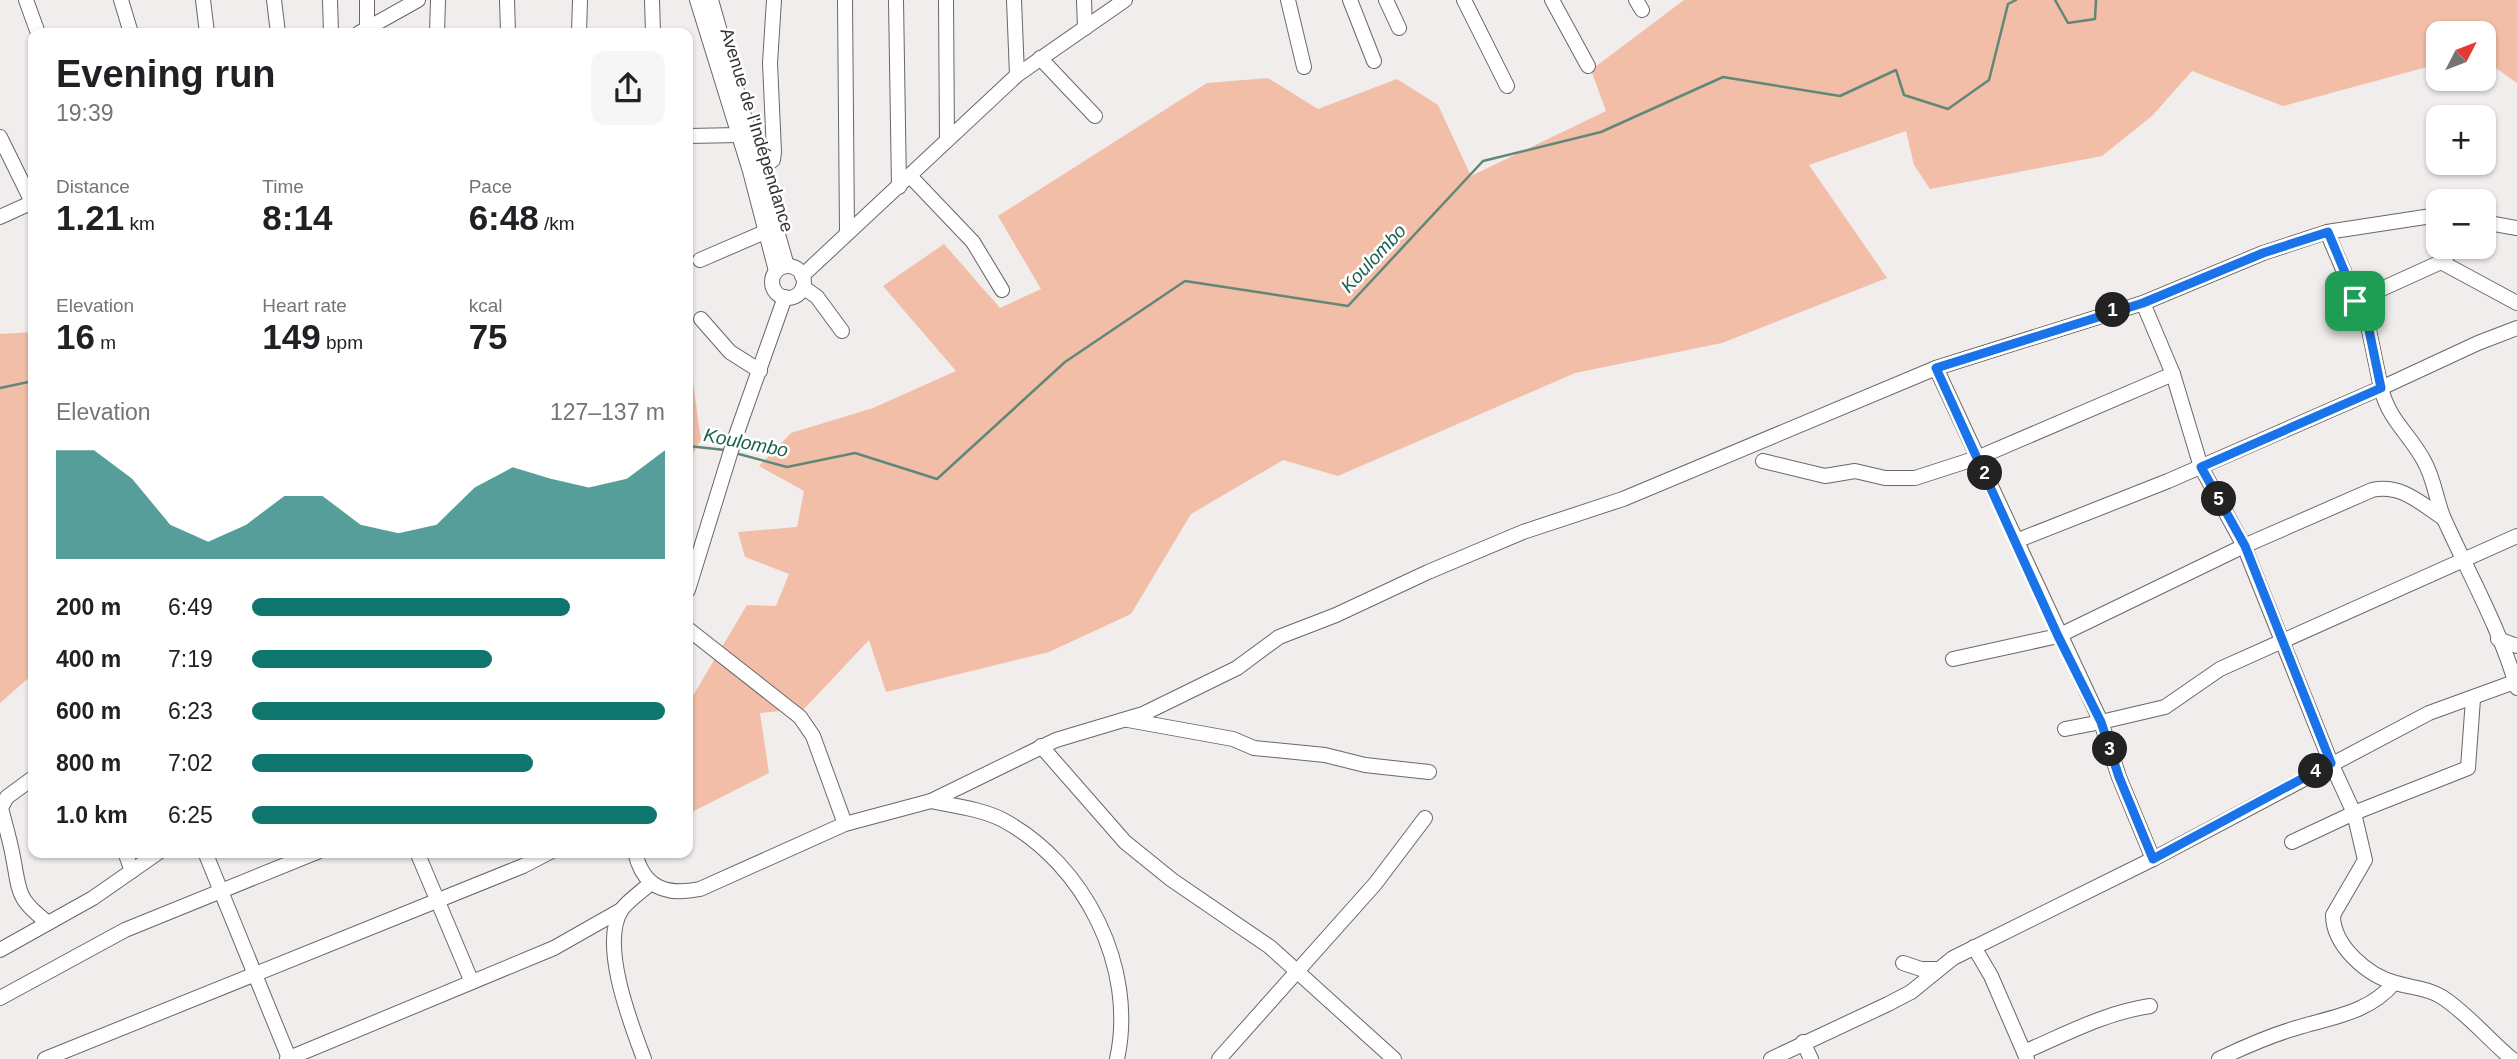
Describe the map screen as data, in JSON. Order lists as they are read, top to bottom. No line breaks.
{"streets":{"street":["Avenue de l'Indépendance"]},"water":["Koulombo"],"north":"top right","page":{"map_buttons":["+","−"],"heading":["Evening run","19:39"],"stats":[["Distance","1.21 km"],["Time","8:14"],["Pace","6:48 /km"],["Elevation","16 m"],["Heart rate","149 bpm"],["kcal","75"]],"pins":["1","2","5","3","4"],"chart":["Elevation","127–137 m"],"list":[{"name":"200 m","note":"6:49"},{"name":"400 m","note":"7:19"},{"name":"600 m","note":"6:23"},{"name":"800 m","note":"7:02"},{"name":"1.0 km","note":"6:25"}]}}
